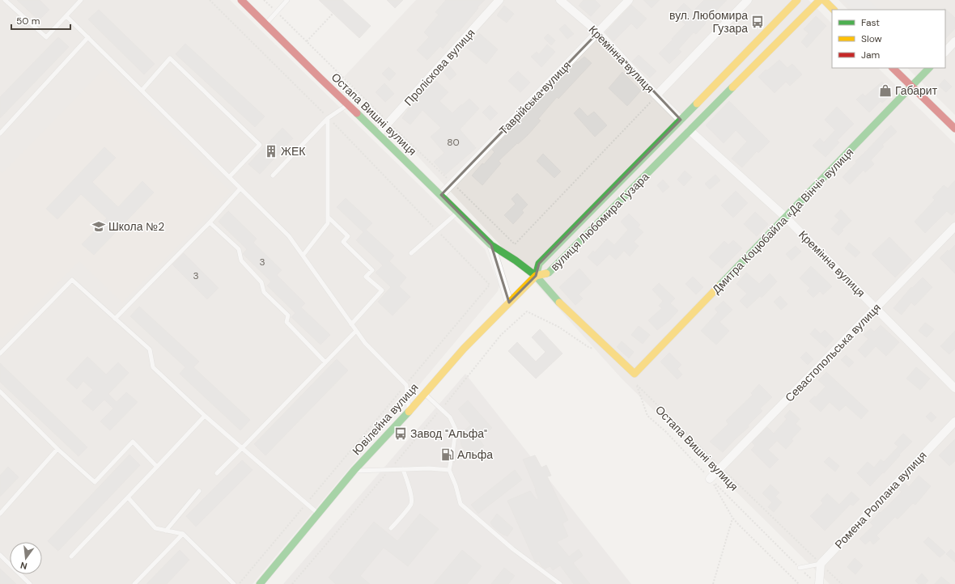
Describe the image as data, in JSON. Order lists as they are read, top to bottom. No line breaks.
{"streets":{"street":["Кремінна вулиця","Проліскова вулиця","Таврійська вулиця","Остапа Вишні вулиця","Дмитра Коцюбайла «Да Вінчі» вулиця","вулиця Любомира Гузара","Севастопольська вулиця","Ювілейна вулиця","Ромена Роллана вулиця"]},"crossings":[["Кремінна вулиця","Таврійська вулиця"],["Кремінна вулиця","Дмитра Коцюбайла «Да Вінчі» вулиця"],["Кремінна вулиця","вулиця Любомира Гузара"],["Кремінна вулиця","Севастопольська вулиця"],["Проліскова вулиця","Остапа Вишні вулиця"],["Таврійська вулиця","Остапа Вишні вулиця"],["Остапа Вишні вулиця","Дмитра Коцюбайла «Да Вінчі» вулиця"],["Остапа Вишні вулиця","вулиця Любомира Гузара"],["Остапа Вишні вулиця","Севастопольська вулиця"],["Остапа Вишні вулиця","Ювілейна вулиця"],["Дмитра Коцюбайла «Да Вінчі» вулиця","вулиця Любомира Гузара"],["Дмитра Коцюбайла «Да Вінчі» вулиця","Ювілейна вулиця"],["вулиця Любомира Гузара","Ювілейна вулиця"]],"places":{"bus stop":["вул. Любомира Гузара","Завод \"Альфа\""],"shop":["Габарит"],"building":["ЖЕК"],"school or university":["Школа №2"],"fuel station":["Альфа"]},"house_numbers":["80","3","3"],"legend":["Fast","Slow","Jam"],"scale_bar":"50 m","north":"bottom"}
